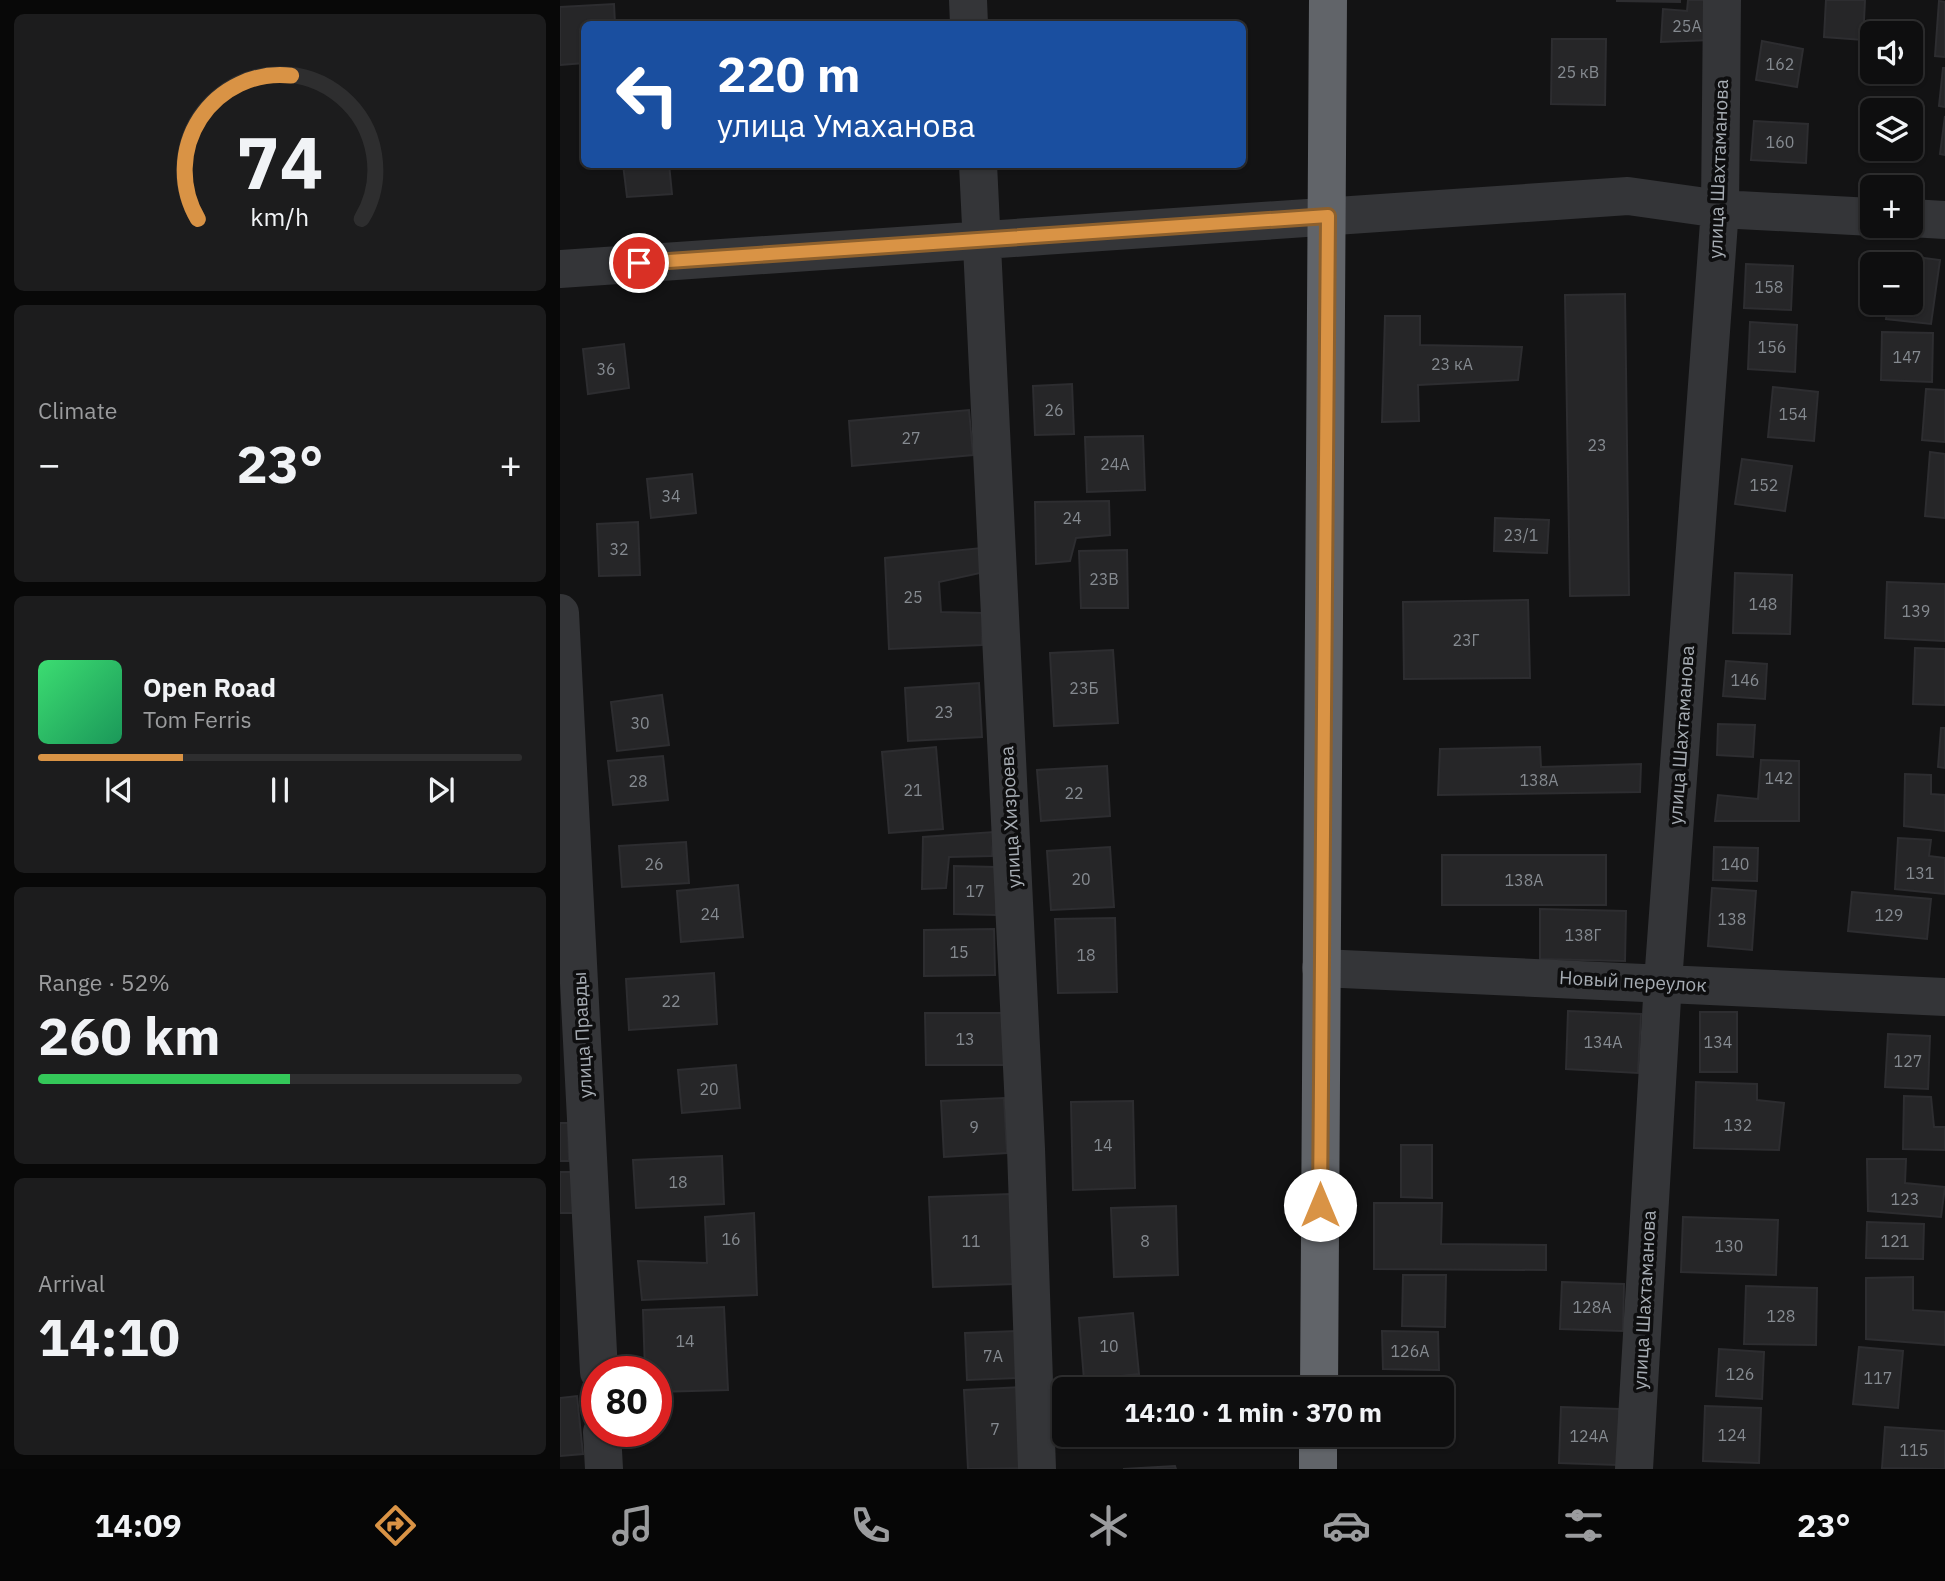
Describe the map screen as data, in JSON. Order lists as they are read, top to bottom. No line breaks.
{"streets":{"street":["улица Шахтаманова","улица Хизроева","Новый переулок","улица Правды"]},"crossings":[["улица Шахтаманова","Новый переулок"]],"house_numbers":["25А","162","25 кВ","160","158","156","147","23 кА","36","26","154","27","23","24А","152","34","24","23/1","32","23В","25","148","139","23Г","146","23Б","23","30","142","138А","28","21","22","26","140","131","20","138А","17","24","129","138","138Г","15","18","22","13","134А","134","127","20","132","9","14","18","123","16","11","8","121","130","128А","128","14","10","126А","7А","126","117","7","124","124А","115"],"page":{"map_buttons":["+","−"],"turn":["220 m","улица Умаханова"],"tile":["Climate",["Range · 52%","260 km"],["Arrival","14:10"]],"heat":["−","23°","+"],"song":["Open Road","Tom Ferris"],"limit":"80","trip":"14:10 · 1 min · 370 m","tabs":["14:09","23°"],"gauge":["74","km/h"]}}
